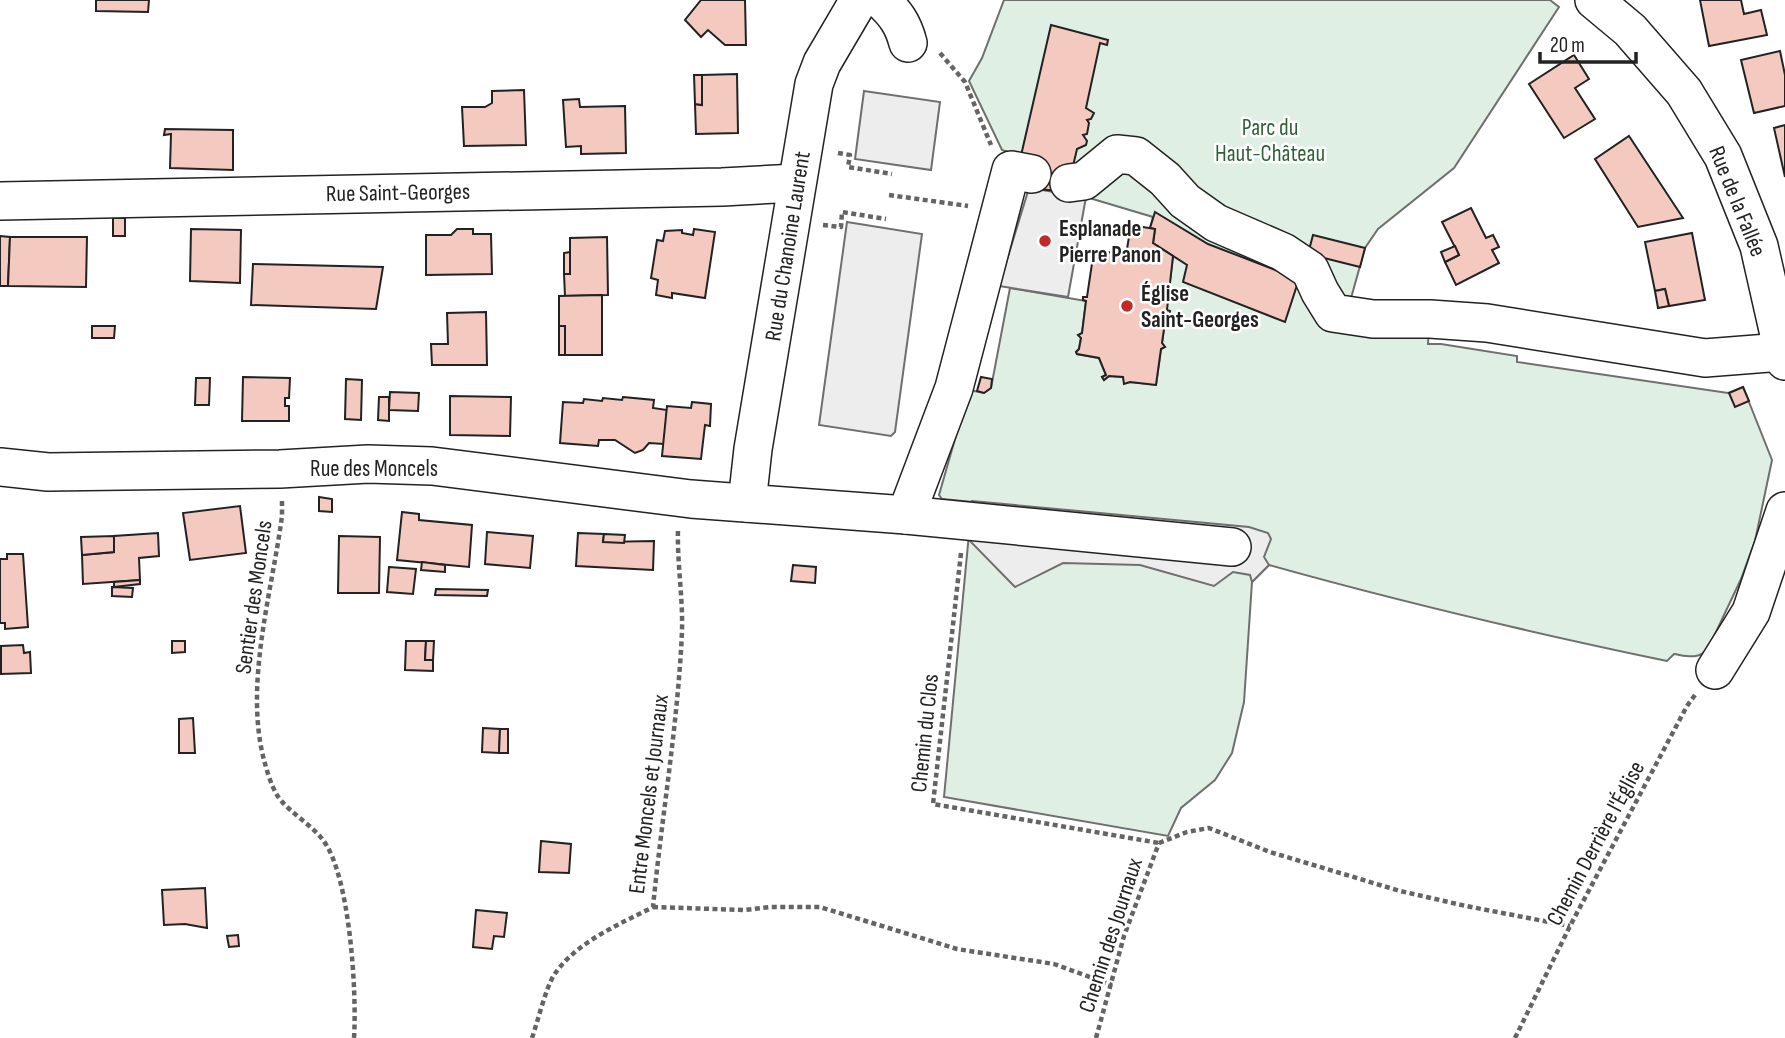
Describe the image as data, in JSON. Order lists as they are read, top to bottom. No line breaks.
{"streets":{"street":["Rue Saint-Georges","Rue de la Fallée","Rue du Chanoine Laurent","Rue des Moncels"],"path":["Sentier des Moncels","Chemin du Clos","Entre Moncels et Journaux","Chemin Derrière l'Église","Chemin des Journaux"]},"crossings":[["Rue Saint-Georges","Rue du Chanoine Laurent"],["Rue du Chanoine Laurent","Rue des Moncels"],["Rue des Moncels","Sentier des Moncels"],["Rue des Moncels","Chemin du Clos"],["Rue des Moncels","Entre Moncels et Journaux"],["Chemin du Clos","Chemin des Journaux"]],"parks":["Parc du Haut-Château"],"places":["Esplanade Pierre Panon","Église Saint-Georges"],"scale_bar":"20 m"}
